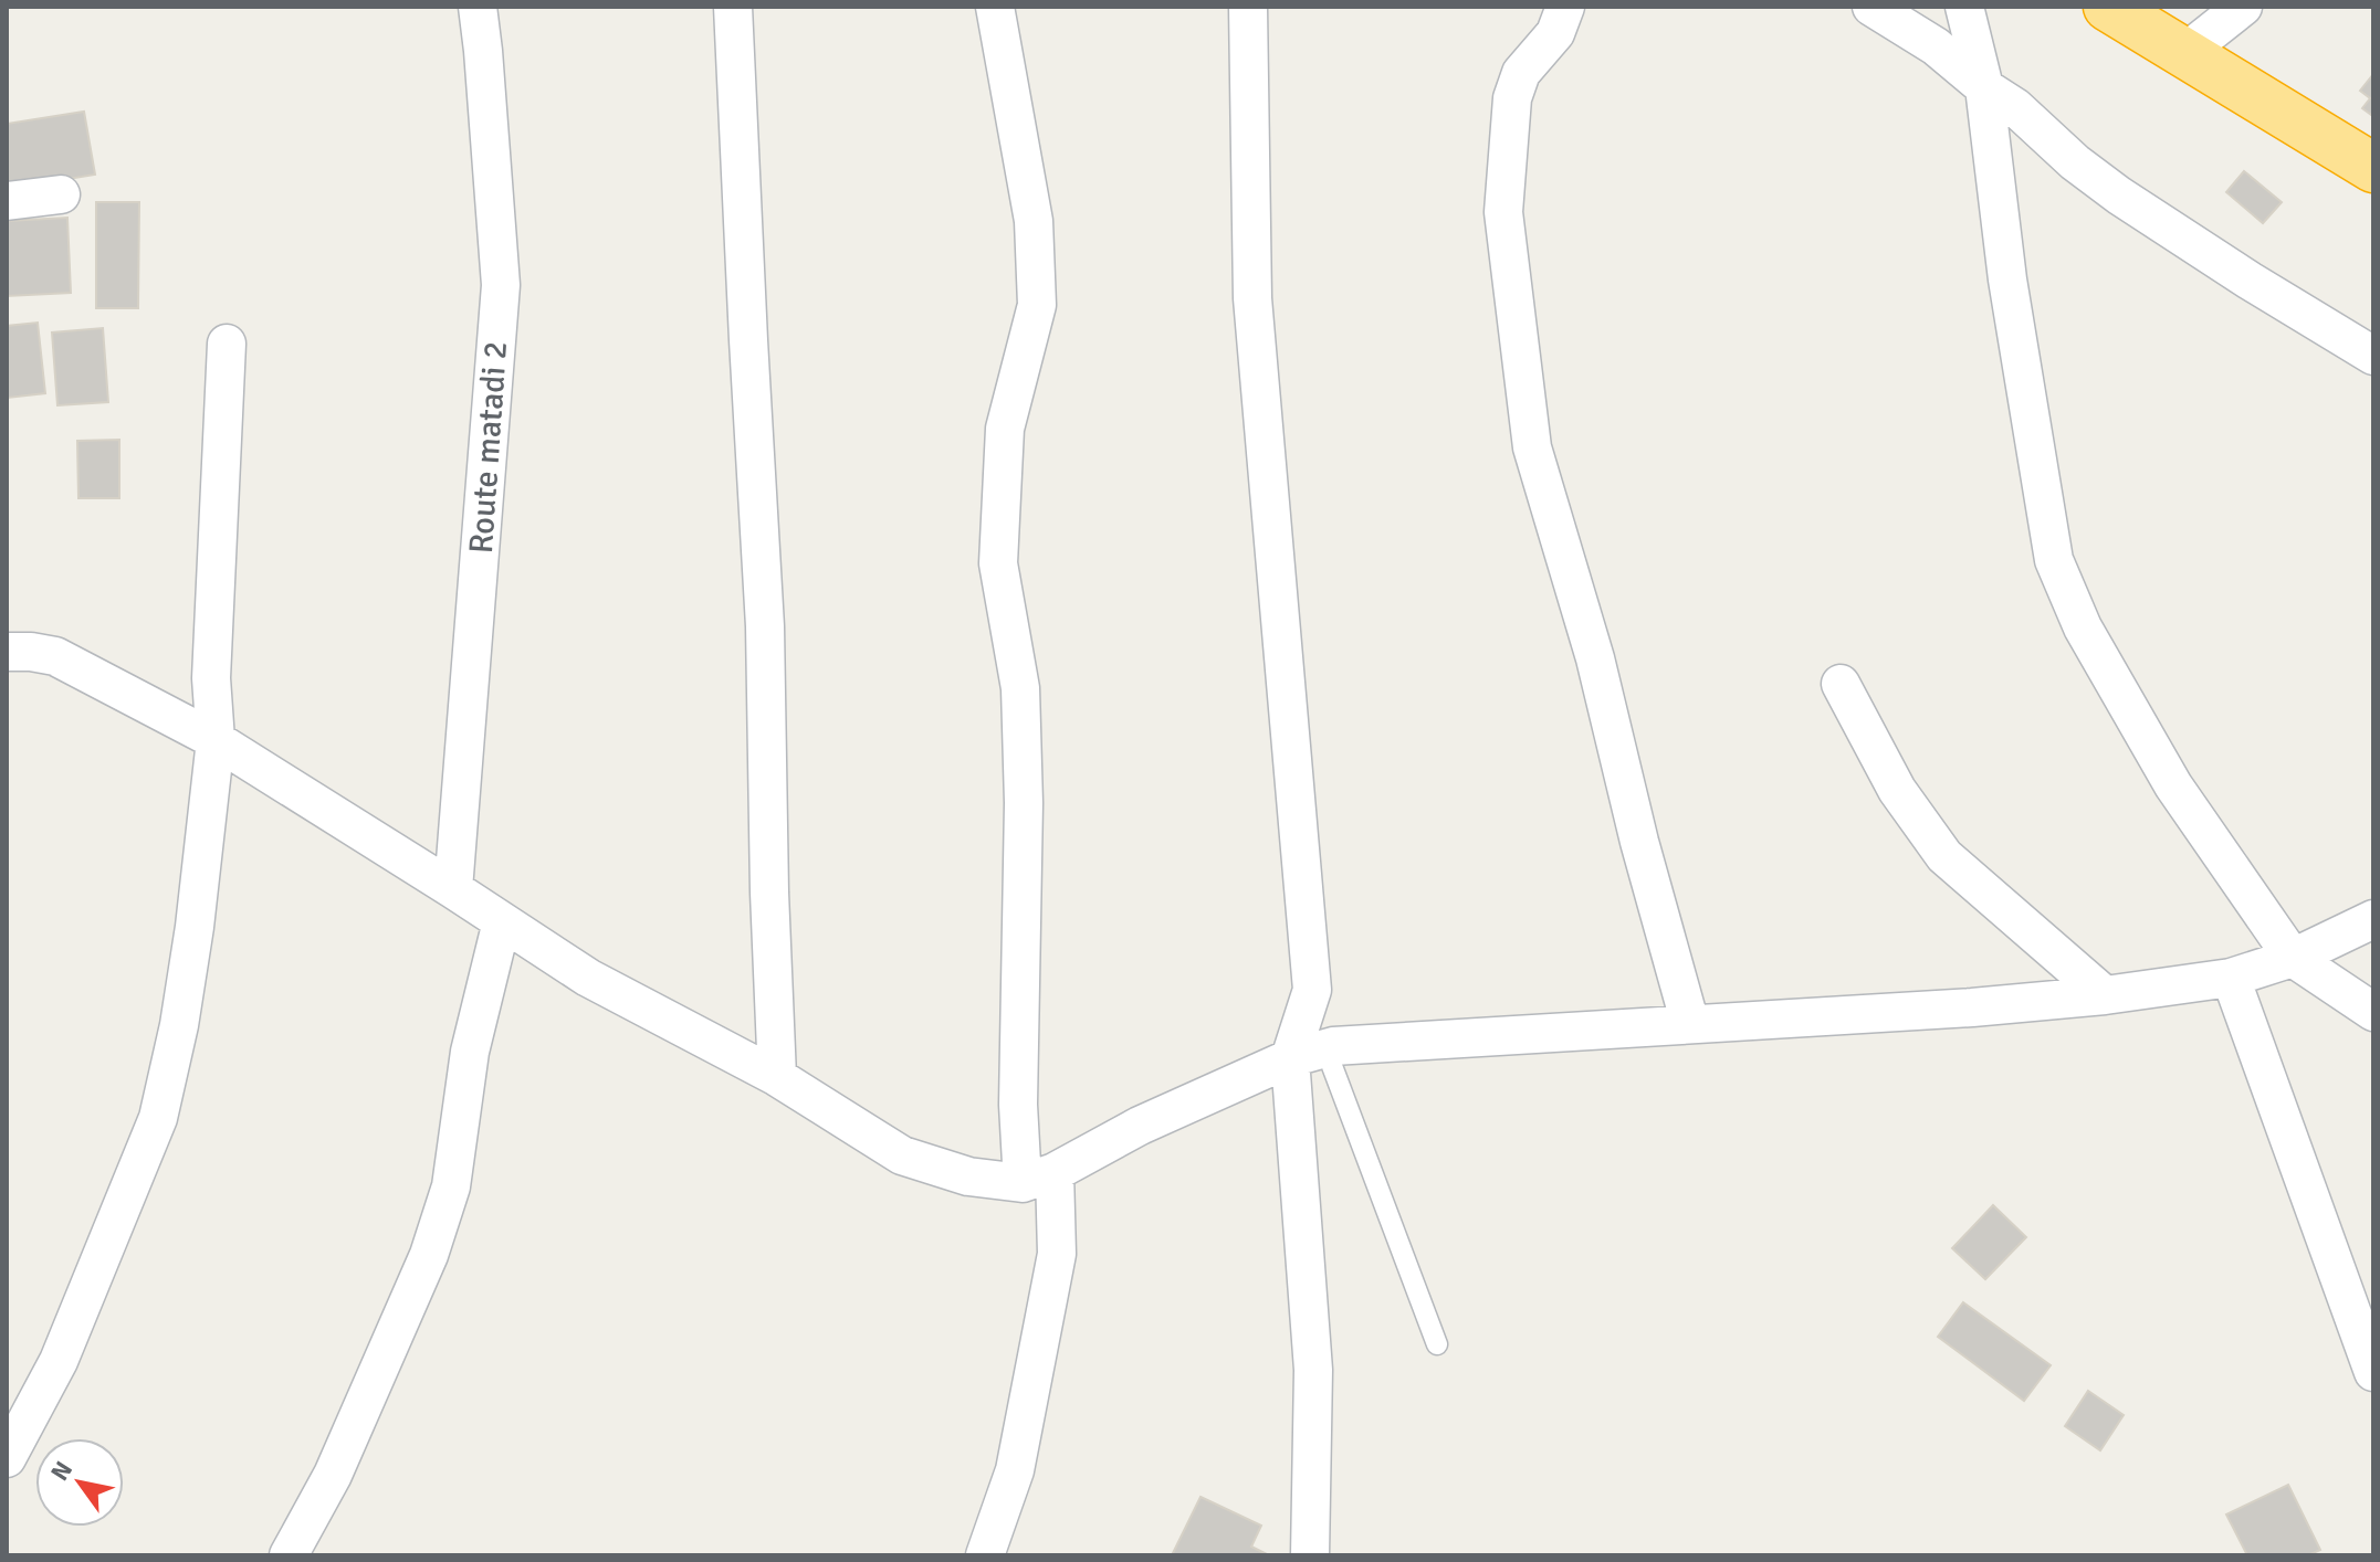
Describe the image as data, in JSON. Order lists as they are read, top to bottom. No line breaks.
{"streets":{"street":["Route matadi 2"]},"north":"top left"}
